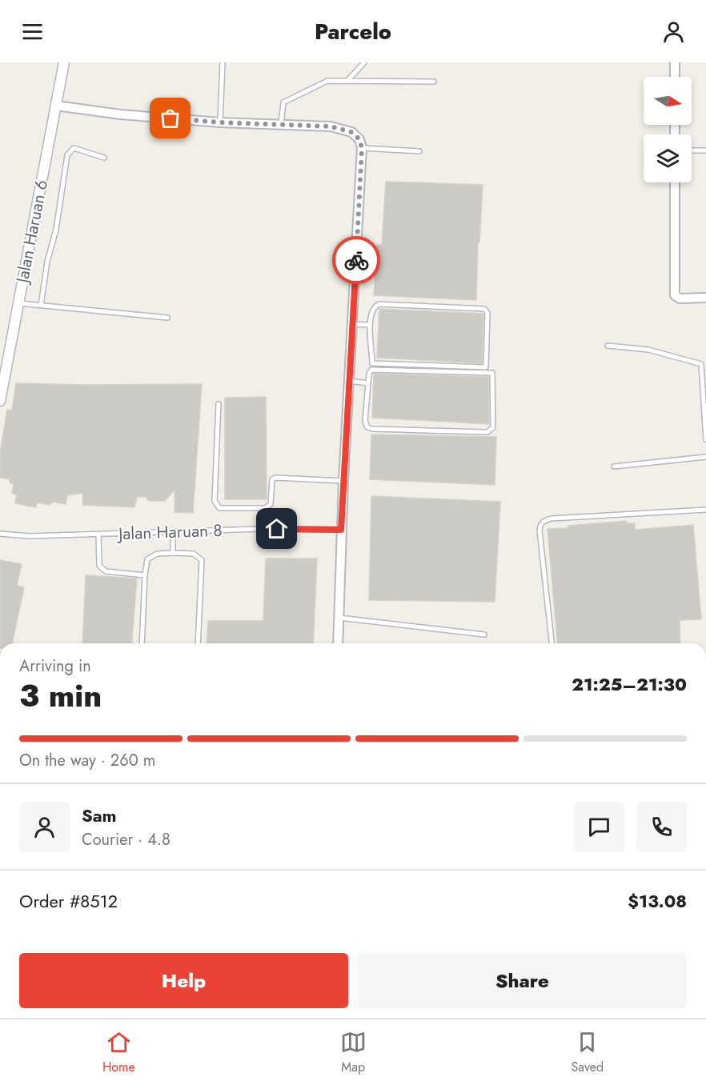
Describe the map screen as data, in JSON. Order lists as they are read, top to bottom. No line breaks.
{"streets":{"street":["Jalan Haruan 6"],"lane":["Jalan Haruan 8"]},"north":"right","page":{"header":"Parcelo","heading":["3 min","Arriving in","21:25–21:30"],"panel":["Sam","Courier · 4.8","Order #8512","$13.08"],"bar":"On the way · 260 m","buttons":["Help","Share"],"tabs":["Home","Map","Saved"]}}
